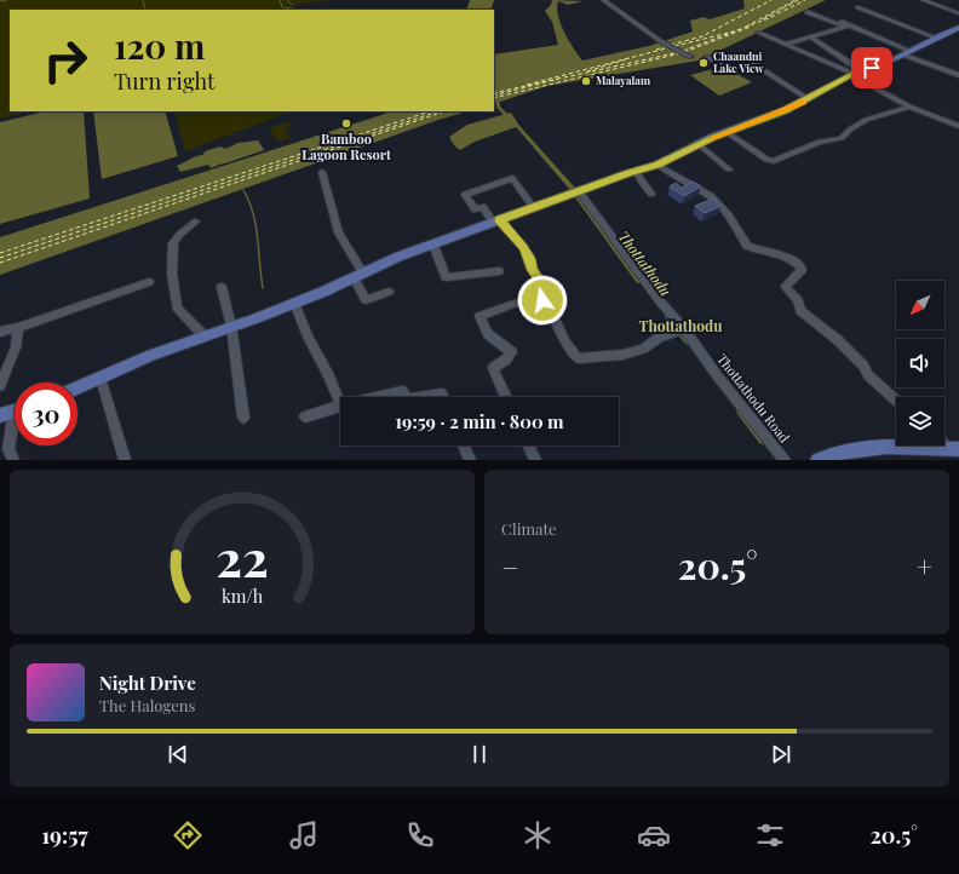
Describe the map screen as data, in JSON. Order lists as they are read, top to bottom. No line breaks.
{"streets":{"street":["Thottathodu Road"]},"districts":["Thottathodu"],"water":["Thottathodu"],"places":["Chaandni Lake View","Malayalam","Bamboo Lagoon Resort"],"north":"bottom left","page":{"turn":["120 m","Turn right"],"limit":"30","trip":"19:59 · 2 min · 800 m","tile":"Climate","heat":["−","20.5°","+"],"song":["Night Drive","The Halogens"],"tabs":["19:57","20.5°"],"gauge":["22","km/h"]}}
